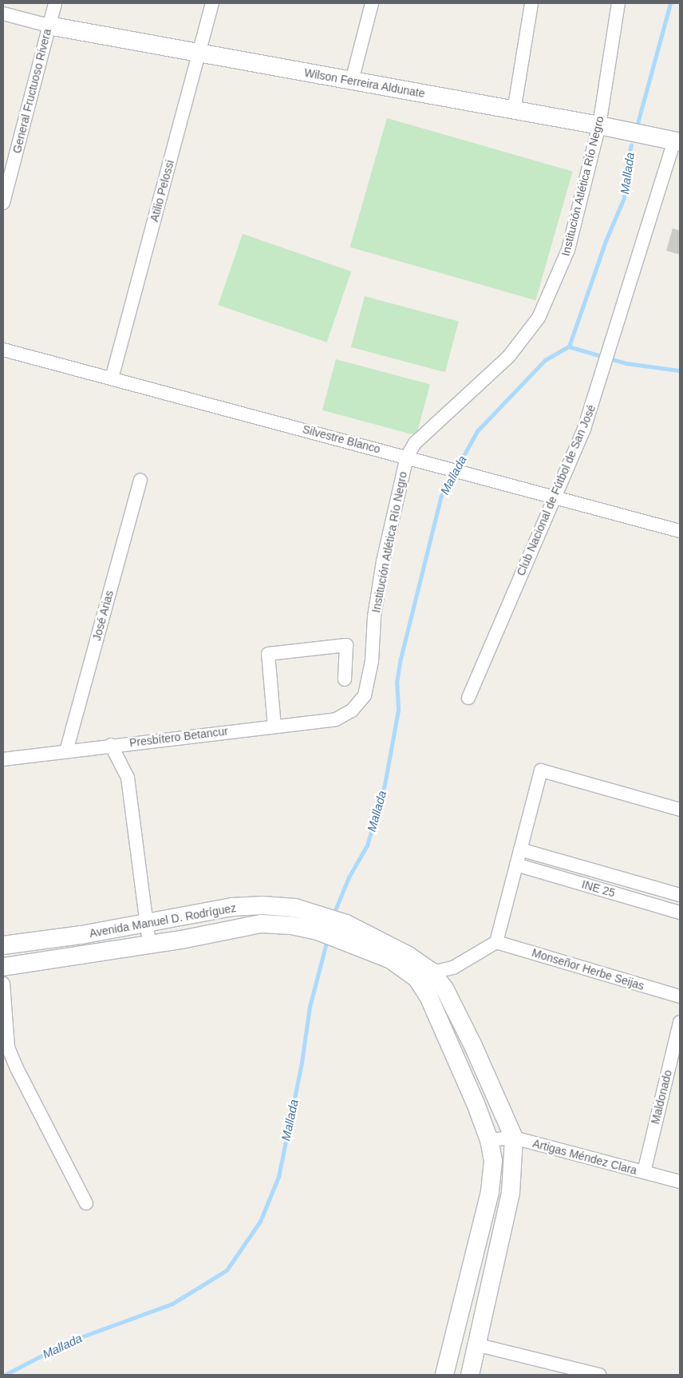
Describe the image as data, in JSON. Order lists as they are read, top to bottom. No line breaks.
{"streets":{"street":["Wilson Ferreira Aldunate","General Fructuoso Rivera","Institución Atlética Río Negro","Atilio Pelossi","Silvestre Blanco","Club Nacional de Fútbol de San José","José Arias","Presbítero Betancur","INE 25","Avenida Manuel D. Rodríguez","Monseñor Herbe Seijas","Maldonado","Artigas Méndez Clara"]},"crossings":[["Wilson Ferreira Aldunate","General Fructuoso Rivera"],["Wilson Ferreira Aldunate","Institución Atlética Río Negro"],["Wilson Ferreira Aldunate","Atilio Pelossi"],["Wilson Ferreira Aldunate","Club Nacional de Fútbol de San José"],["Institución Atlética Río Negro","Silvestre Blanco"],["Institución Atlética Río Negro","Presbítero Betancur"],["Atilio Pelossi","Silvestre Blanco"],["Silvestre Blanco","Club Nacional de Fútbol de San José"],["José Arias","Presbítero Betancur"],["Maldonado","Artigas Méndez Clara"]],"water":["Mallada"]}
